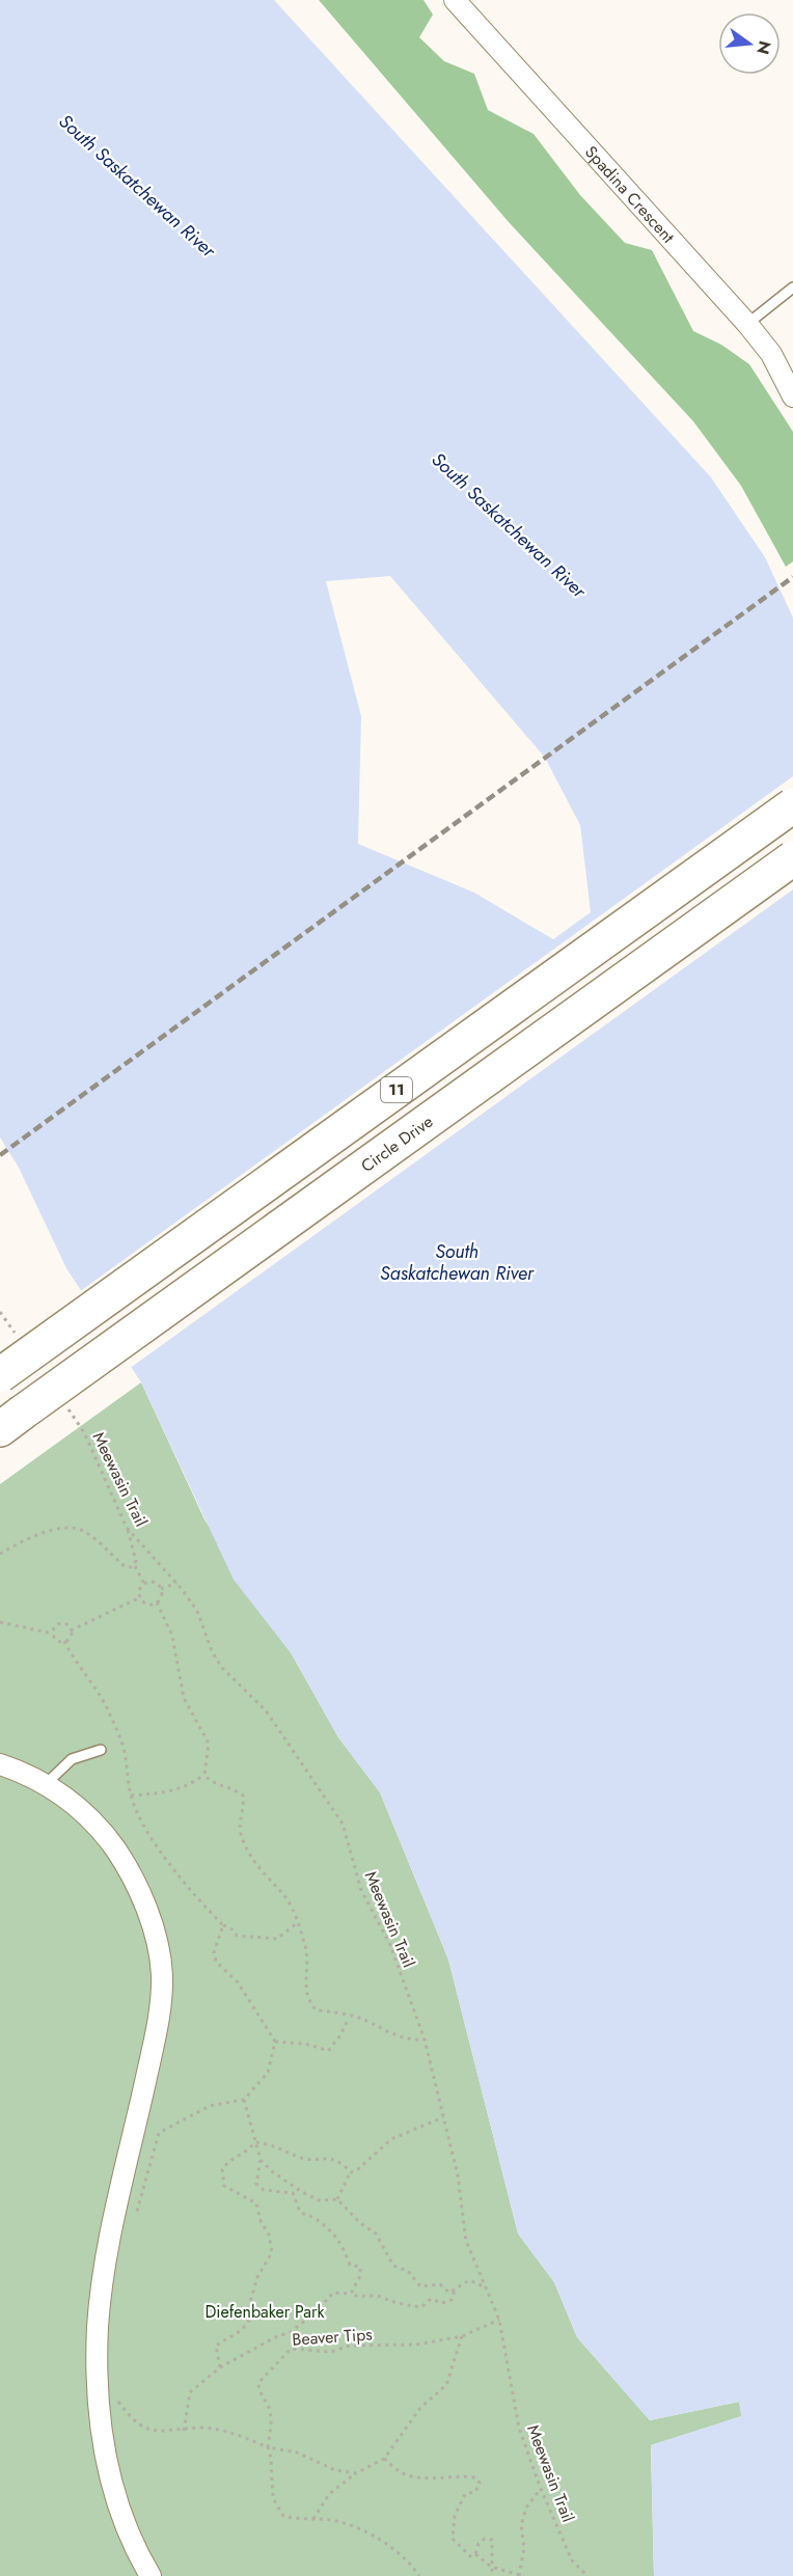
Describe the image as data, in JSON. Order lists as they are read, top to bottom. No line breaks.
{"streets":{"highway":["11","Circle Drive"],"street":["Spadina Crescent"],"path":["Meewasin Trail","Beaver Tips"]},"crossings":[["Meewasin Trail","Beaver Tips"]],"water":["South Saskatchewan River"],"parks":["Diefenbaker Park"],"north":"right"}
